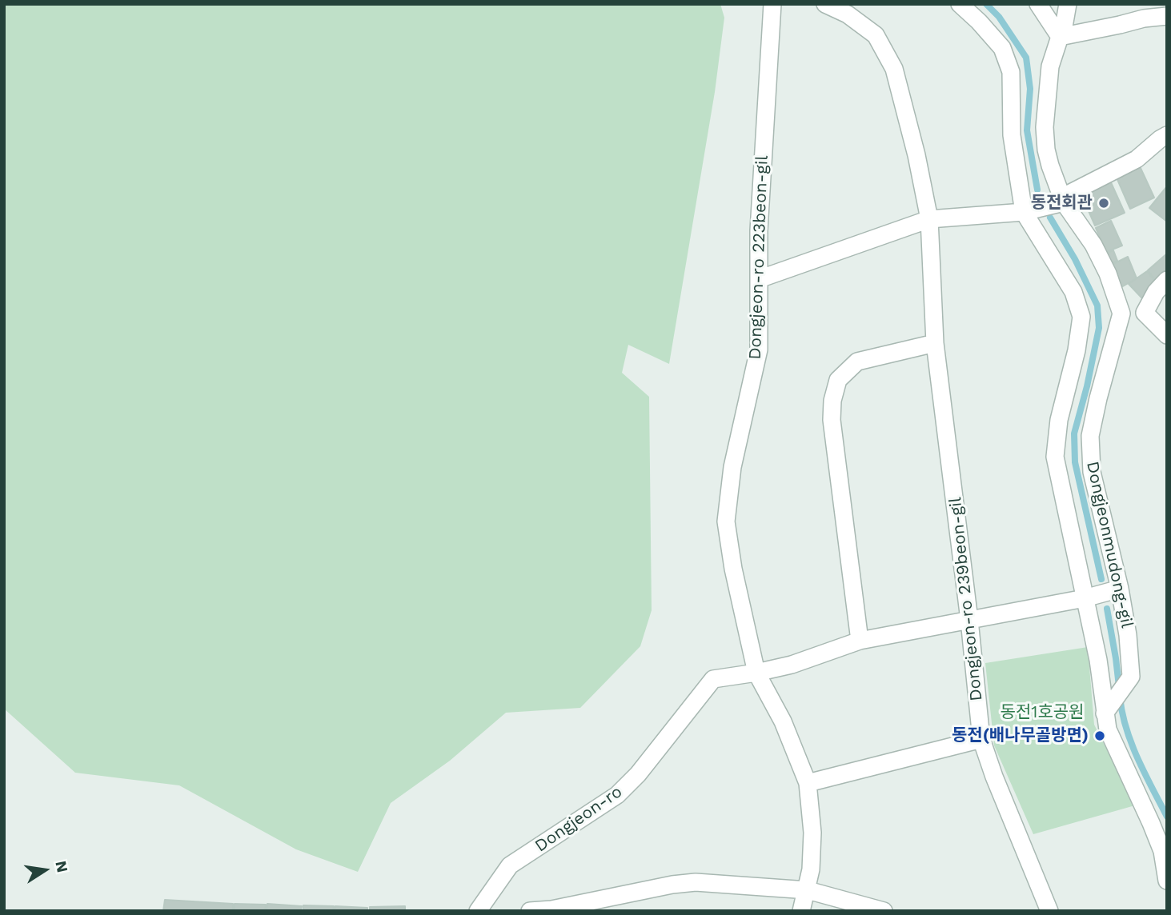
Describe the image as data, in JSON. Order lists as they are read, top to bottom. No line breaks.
{"streets":{"street":["Dongjeon-ro 223beon-gil","Dongjeonmudong-gil","Dongjeon-ro 239beon-gil","Dongjeon-ro"]},"crossings":[["Dongjeon-ro 223beon-gil","Dongjeon-ro"]],"parks":["동전1호공원"],"places":["동전회관","동전(배나무골방면)"],"north":"right"}
